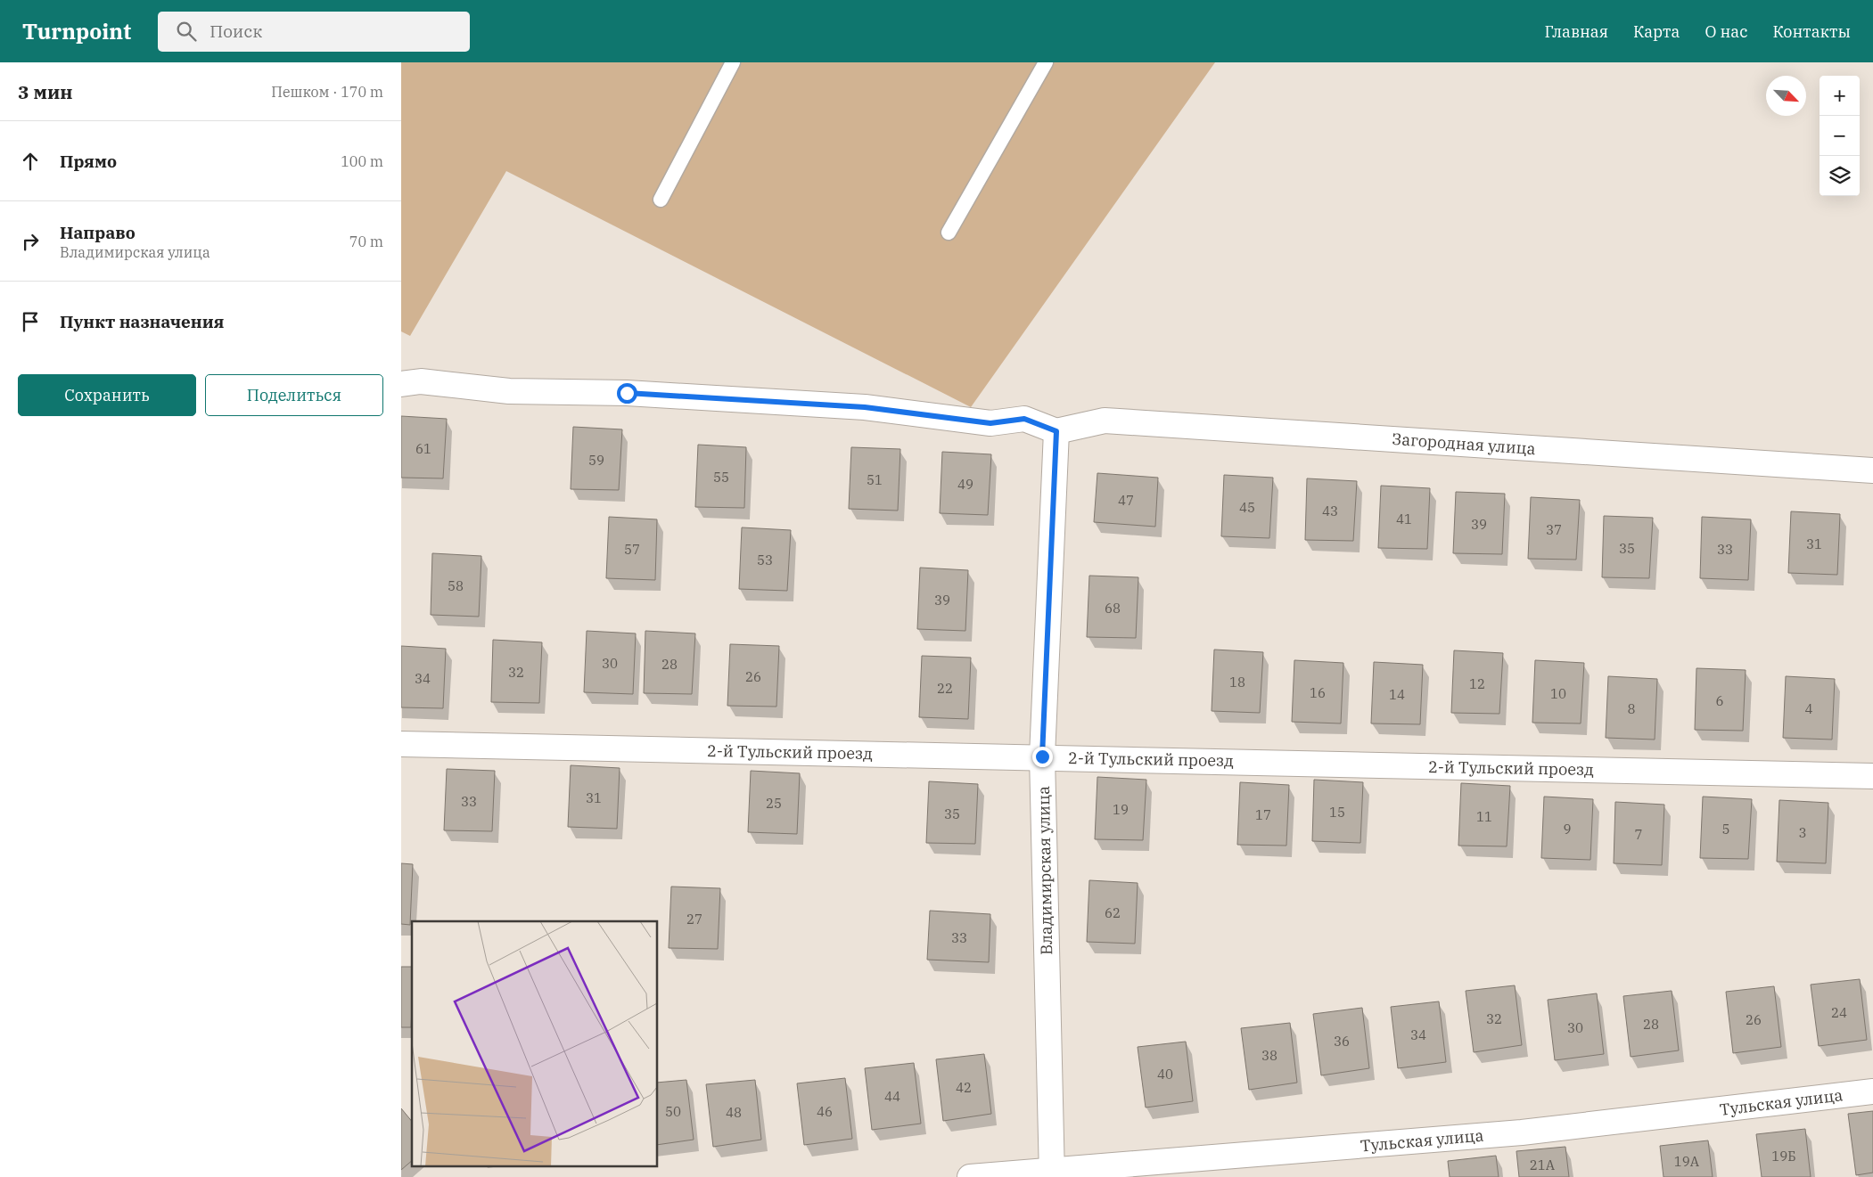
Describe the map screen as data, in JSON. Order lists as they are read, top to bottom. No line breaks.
{"streets":{"street":["Загородная улица","2-й Тульский проезд","Владимирская улица","Тульская улица"]},"crossings":[["Загородная улица","Владимирская улица"],["2-й Тульский проезд","Владимирская улица"],["Владимирская улица","Тульская улица"]],"house_numbers":["61","59","55","51","49","47","45","43","41","39","37","31","35","57","33","53","58","39","68","30","28","32","26","34","18","12","22","16","10","14","6","8","4","31","33","25","19","15","35","17","11","9","5","3","7","62","27","33","24","32","26","28","30","34","36","38","40","42","44","50","46","48","19Б","19А","21А"],"north":"bottom right","page":{"header":"Turnpoint","search":"Поиск","nav":["Главная","Карта","О нас","Контакты"],"heading":["3 мин","Пешком · 170 m"],"map_buttons":["+","−"],"list":[["Прямо","100 m"],["Направо","Владимирская улица","70 m"],"Пункт назначения"],"buttons":["Сохранить","Поделиться"]}}
